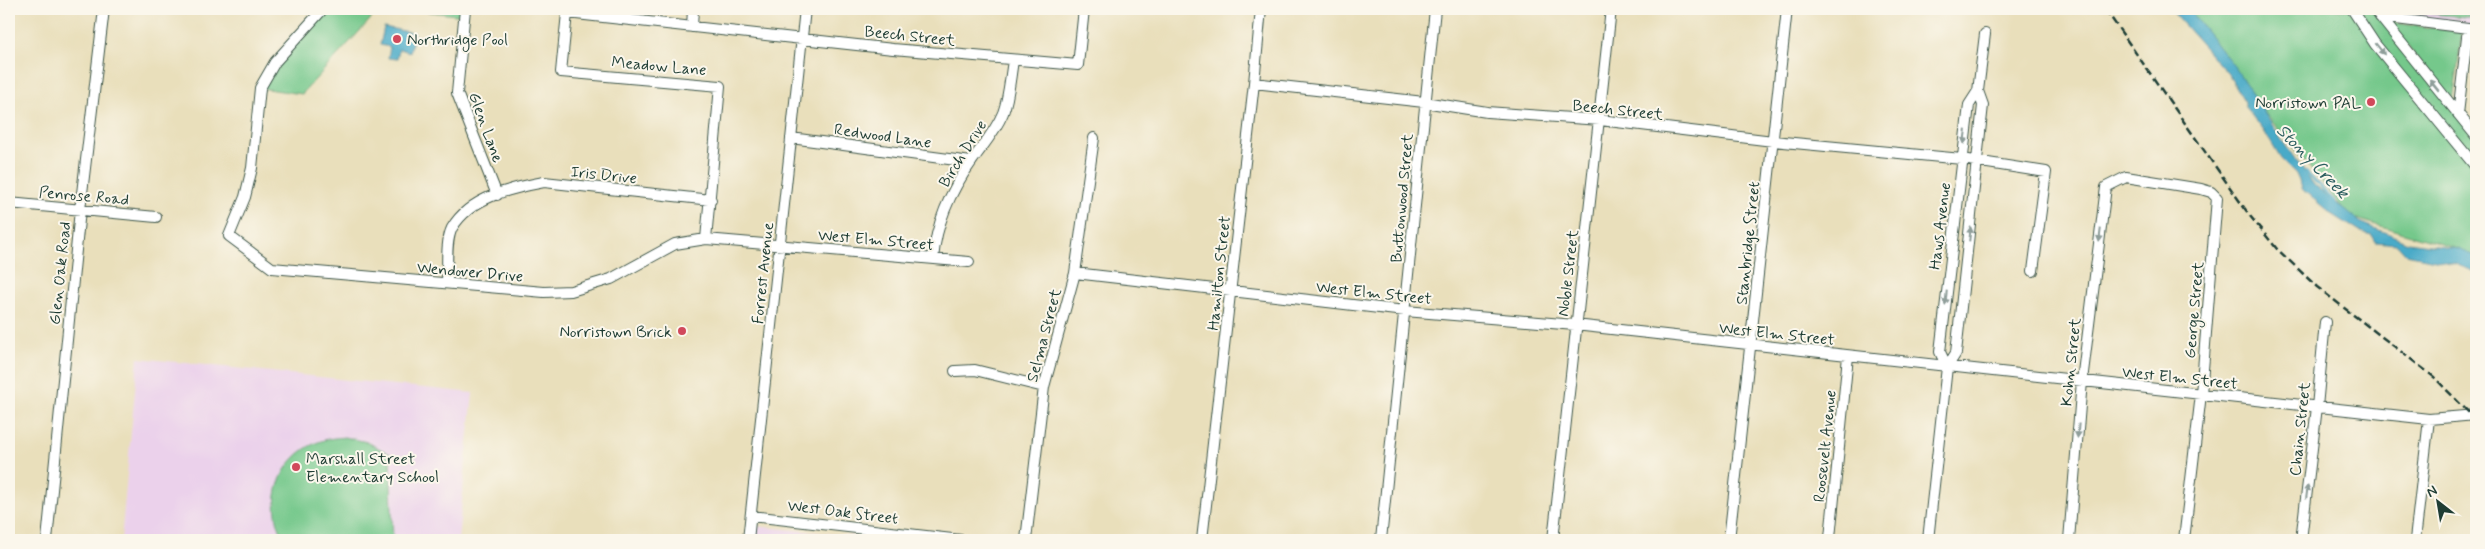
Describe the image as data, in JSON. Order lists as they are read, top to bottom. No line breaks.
{"streets":{"street":["Beech Street","Meadow Lane","Glen Lane","Redwood Lane","Birch Drive","Iris Drive","Penrose Road","Buttonwood Street","Haws Avenue","West Elm Street","Stanbridge Street","Wendover Drive","Glen Oak Road","Forrest Avenue","Hamilton Street","Noble Street","George Street","Selma Street","Kohn Street","Chain Street","Roosevelt Avenue","West Oak Street"]},"crossings":[["Beech Street","Meadow Lane"],["Beech Street","Birch Drive"],["Beech Street","Buttonwood Street"],["Beech Street","Haws Avenue"],["Beech Street","Stanbridge Street"],["Beech Street","Forrest Avenue"],["Beech Street","Hamilton Street"],["Beech Street","Noble Street"],["Meadow Lane","Iris Drive"],["Meadow Lane","Wendover Drive"],["Glen Lane","Iris Drive"],["Redwood Lane","Birch Drive"],["Redwood Lane","Forrest Avenue"],["Birch Drive","West Elm Street"],["Iris Drive","Wendover Drive"],["Penrose Road","Glen Oak Road"],["Buttonwood Street","West Elm Street"],["Haws Avenue","West Elm Street"],["West Elm Street","Stanbridge Street"],["West Elm Street","Wendover Drive"],["West Elm Street","Forrest Avenue"],["West Elm Street","Hamilton Street"],["West Elm Street","Noble Street"],["West Elm Street","George Street"],["West Elm Street","Selma Street"],["West Elm Street","Kohn Street"],["West Elm Street","Chain Street"],["West Elm Street","Roosevelt Avenue"],["Wendover Drive","Forrest Avenue"],["Forrest Avenue","West Oak Street"],["George Street","Kohn Street"]],"one_way":["Kohn Street","Chain Street"],"water":["Stony Creek"],"places":["Northridge Pool","Norristown PAL","Norristown Brick","Marshall Street Elementary School"],"north":"top left"}
